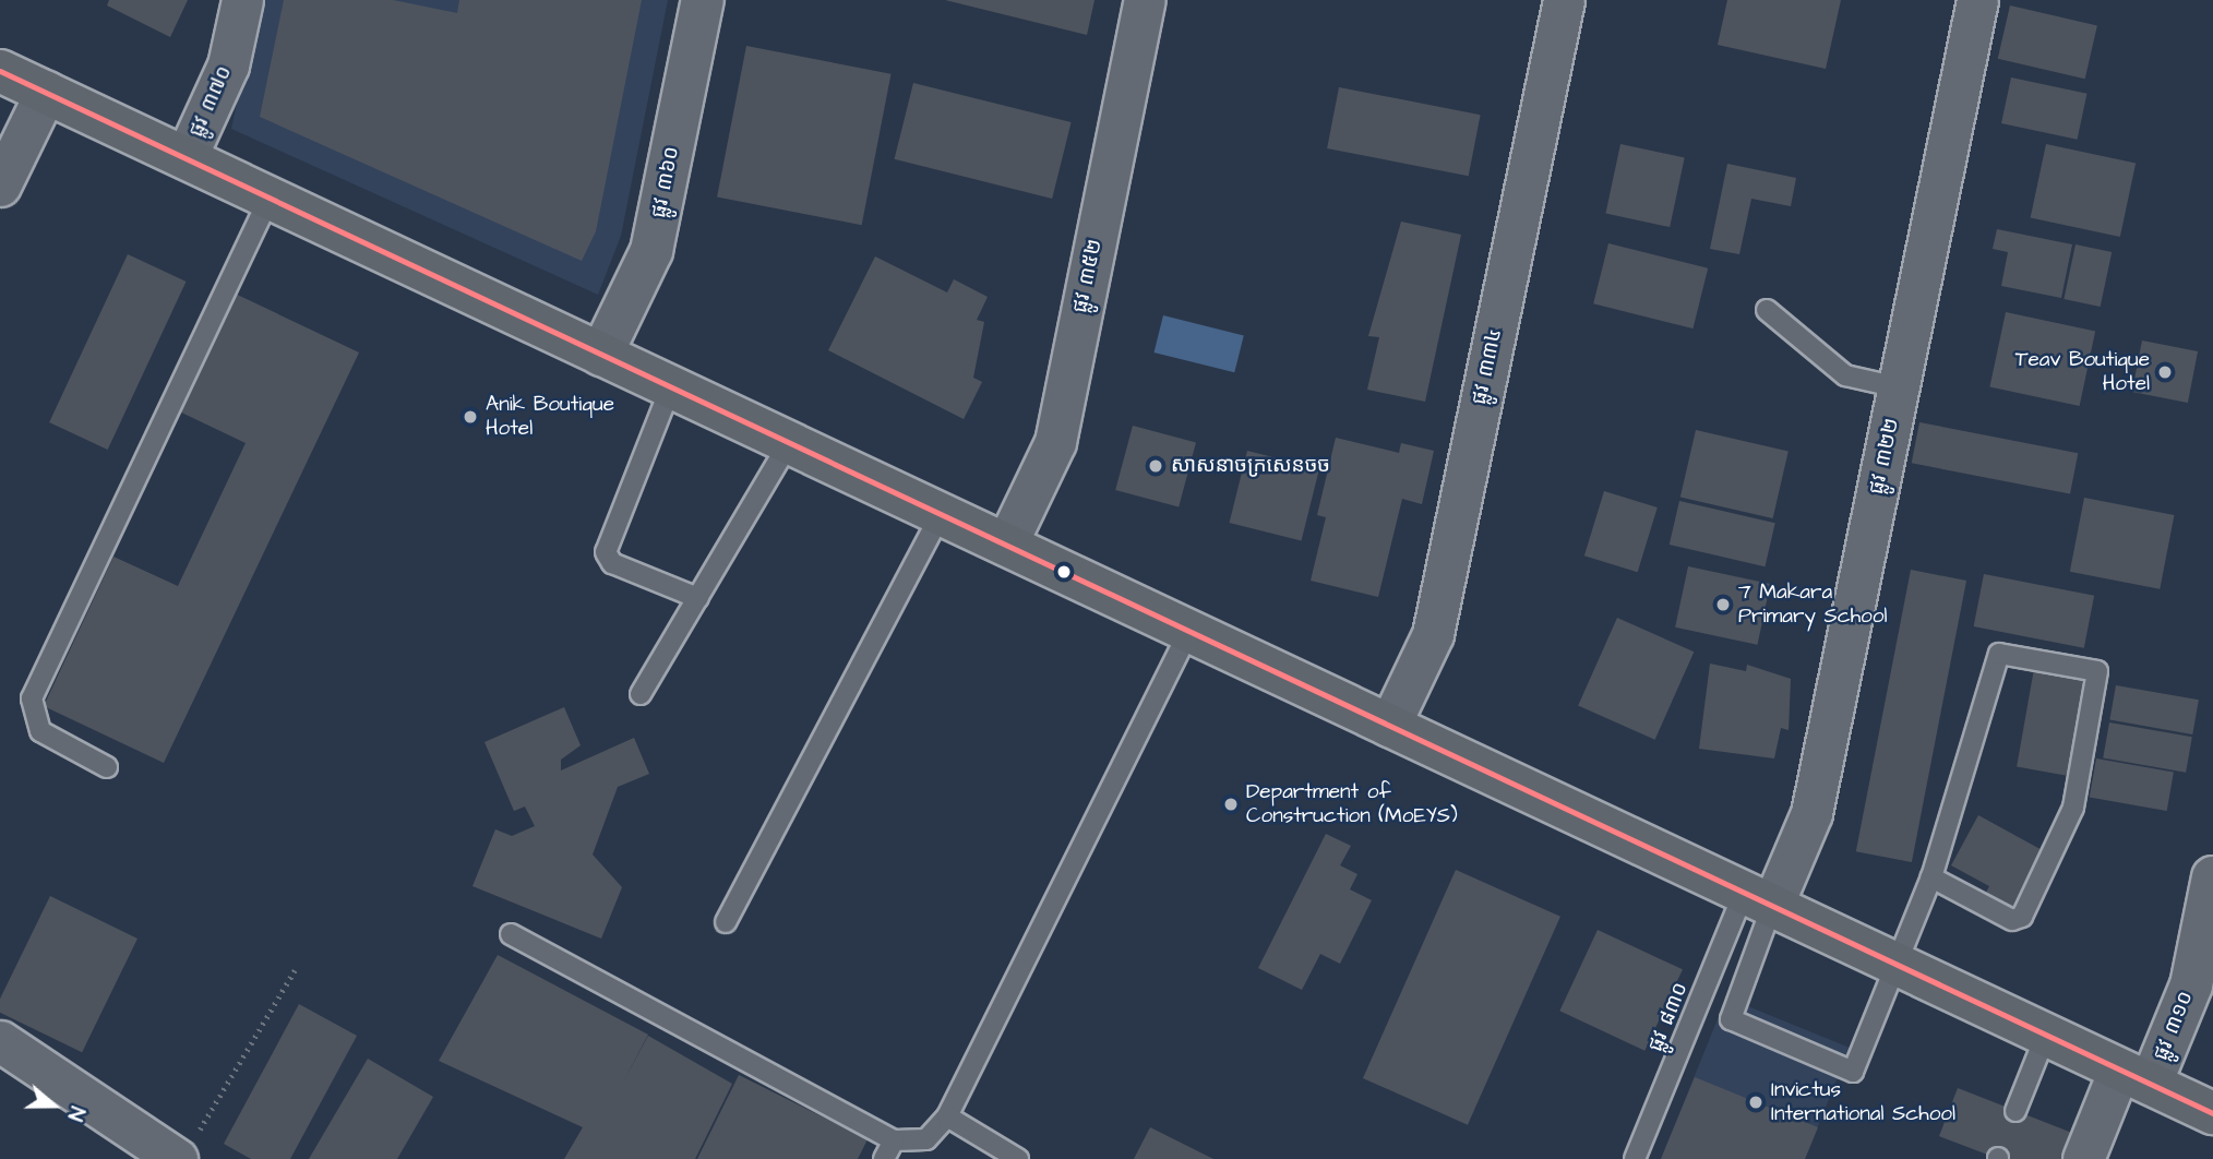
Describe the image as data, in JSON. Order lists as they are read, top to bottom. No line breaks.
{"streets":{"street":["ផ្លូវ ៣៧០","ផ្លូវ ៣៦០","ផ្លូវ ៣៥២","ផ្លូវ ៣៣៤","ផ្លូវ ៣២២","ផ្លូវ ៣១០"],"lane":["ផ្លូវ ៨៣០"]},"crossings":[["ផ្លូវ ៣២២","ផ្លូវ ៨៣០"]],"places":["Teav Boutique Hotel","Anik Boutique Hotel","សាសនាចក្រសេនចច","7 Makara Primary School","Department of Construction (MoEYS)","Invictus International School"],"north":"right"}
